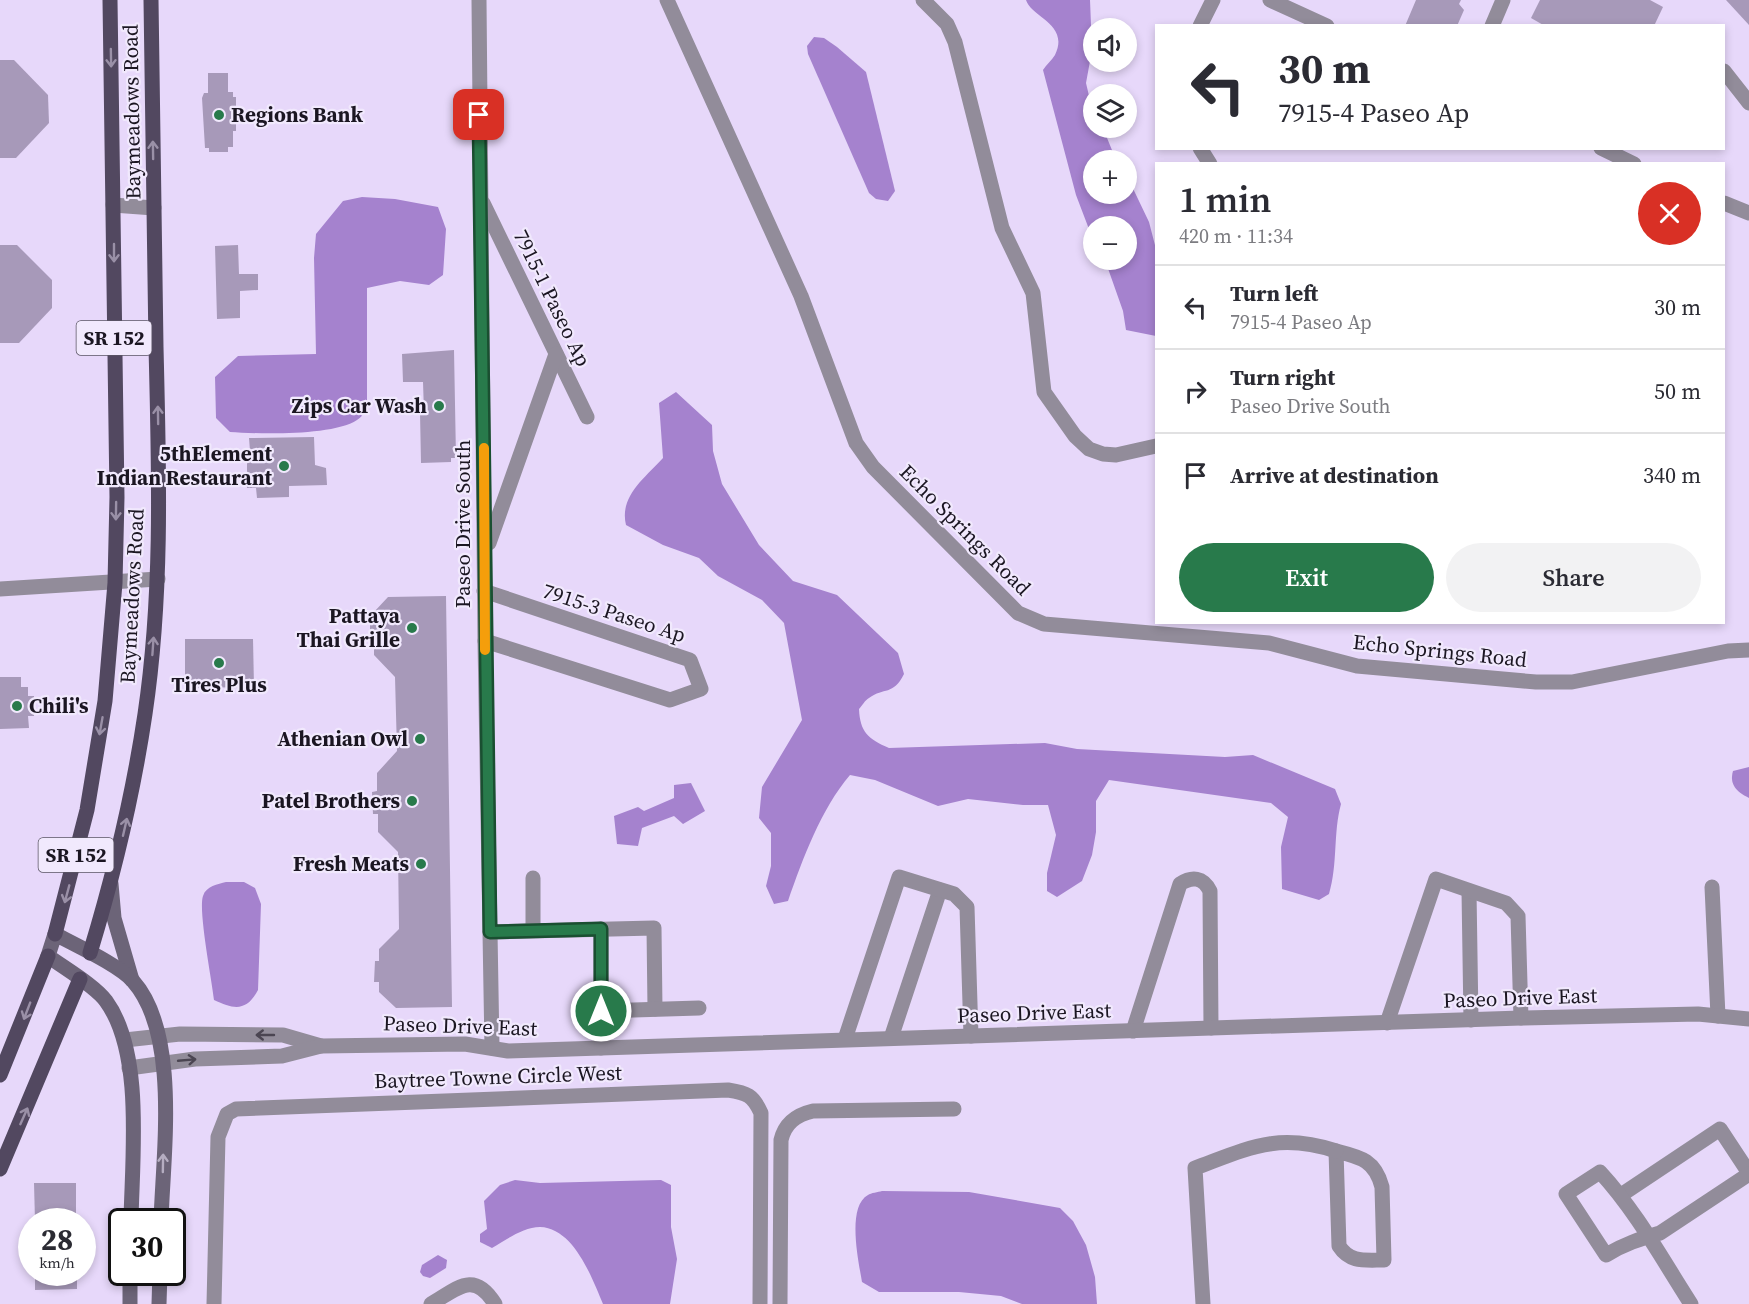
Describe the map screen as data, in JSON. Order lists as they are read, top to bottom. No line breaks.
{"streets":{"main road":["Baymeadows Road","SR 152"],"street":["7915-1 Paseo Ap","Paseo Drive South","Echo Springs Road","7915-3 Paseo Ap","Paseo Drive East","Baytree Towne Circle West"]},"crossings":[["7915-1 Paseo Ap","Paseo Drive South"],["Paseo Drive South","7915-3 Paseo Ap"],["Paseo Drive South","Paseo Drive East"]],"places":["Regions Bank","Zips Car Wash","5thElement Indian Restaurant","Pattaya Thai Grille","Tires Plus","Chili's","Athenian Owl","Patel Brothers","Fresh Meats"],"page":{"map_buttons":["+","−"],"turn":["30 m","7915-4 Paseo Ap"],"heading":["1 min","420 m · 11:34"],"list":[{"name":"Turn left","note":"7915-4 Paseo Ap","value":"30 m"},{"name":"Turn right","note":"Paseo Drive South","value":"50 m"},{"name":"Arrive at destination","value":"340 m"}],"buttons":["Exit","Share"],"speed":"28 km/h","limit":"30"}}
